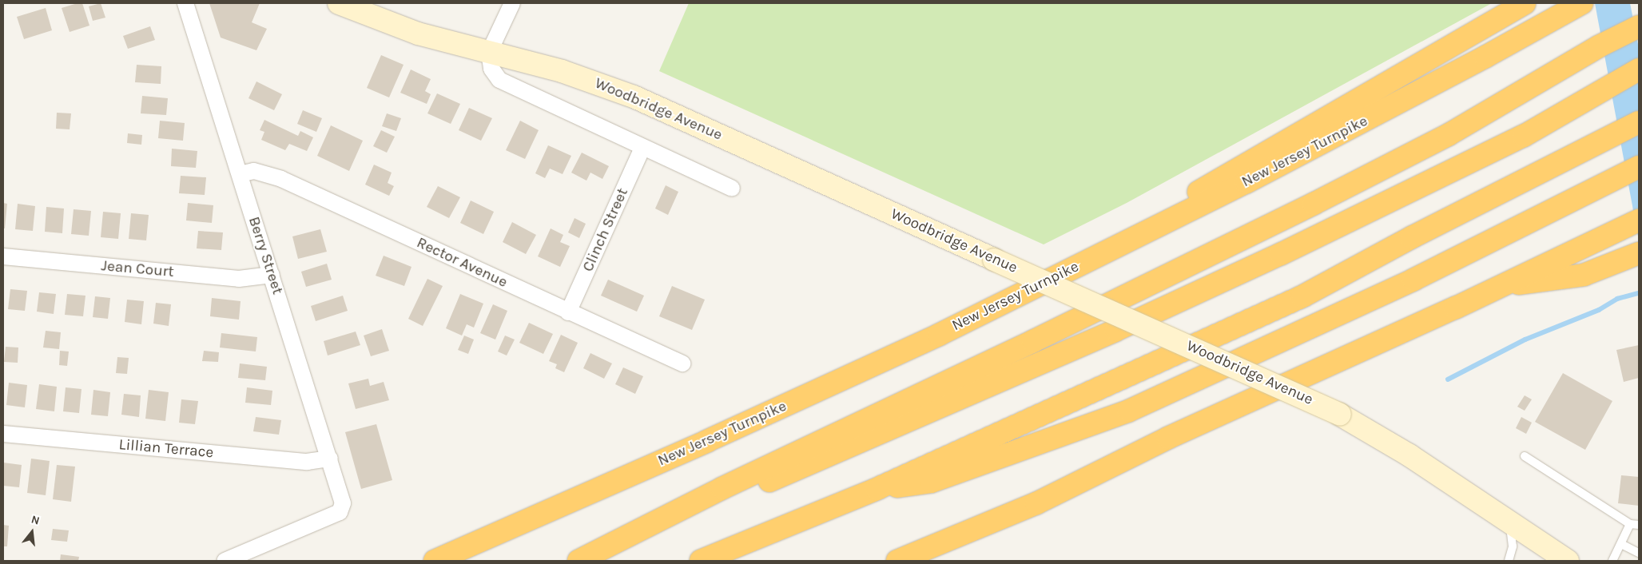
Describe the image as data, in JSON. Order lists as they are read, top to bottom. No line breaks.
{"streets":{"highway":["New Jersey Turnpike"],"street":["Woodbridge Avenue","Clinch Street","Berry Street","Rector Avenue","Jean Court","Lillian Terrace"]},"crossings":[["Clinch Street","Rector Avenue"],["Berry Street","Rector Avenue"],["Berry Street","Jean Court"],["Berry Street","Lillian Terrace"]],"north":"top"}
